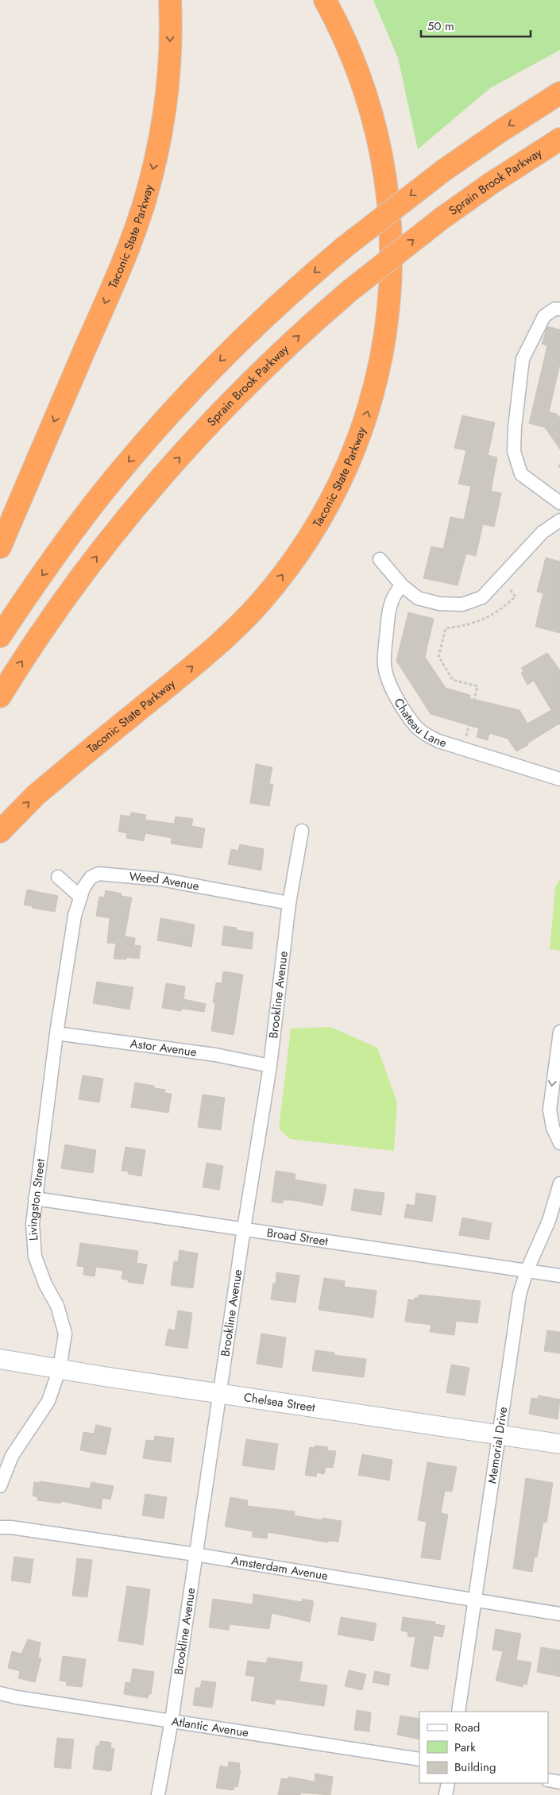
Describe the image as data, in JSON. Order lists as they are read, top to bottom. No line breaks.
{"streets":{"highway":["Sprain Brook Parkway","Taconic State Parkway"],"street":["Chateau Lane","Weed Avenue","Brookline Avenue","Astor Avenue","Livingston Street","Broad Street","Chelsea Street","Memorial Drive","Amsterdam Avenue","Atlantic Avenue"]},"crossings":[["Weed Avenue","Brookline Avenue"],["Weed Avenue","Livingston Street"],["Brookline Avenue","Astor Avenue"],["Brookline Avenue","Broad Street"],["Brookline Avenue","Chelsea Street"],["Brookline Avenue","Amsterdam Avenue"],["Brookline Avenue","Atlantic Avenue"],["Astor Avenue","Livingston Street"],["Livingston Street","Broad Street"],["Livingston Street","Chelsea Street"],["Broad Street","Memorial Drive"],["Chelsea Street","Memorial Drive"],["Memorial Drive","Amsterdam Avenue"]],"legend":["Road","Park","Building"],"scale_bar":"50 m"}
